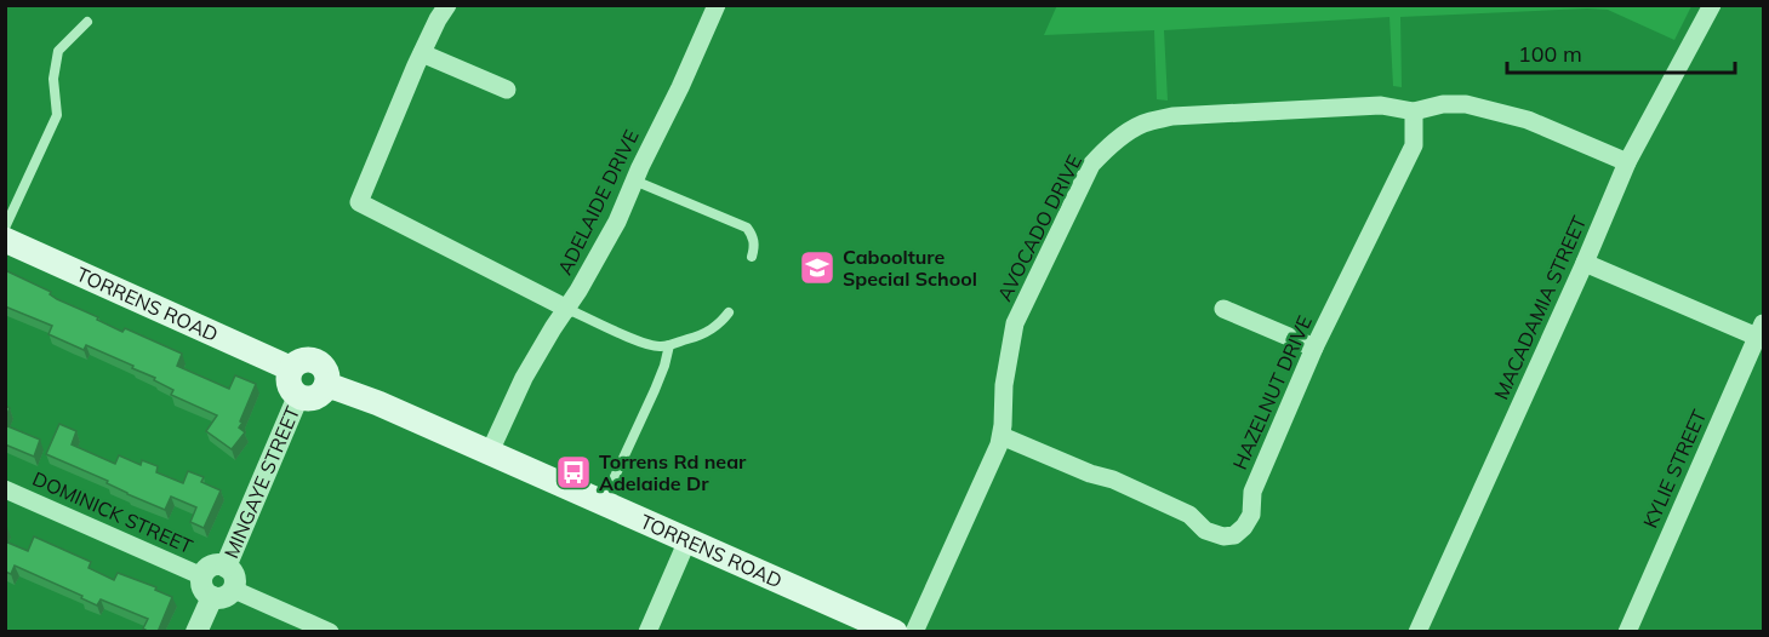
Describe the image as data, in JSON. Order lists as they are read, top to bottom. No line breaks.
{"streets":{"main road":["TORRENS ROAD"],"street":["ADELAIDE DRIVE","AVOCADO DRIVE","MACADAMIA STREET","HAZELNUT DRIVE","KYLIE STREET","MINGAYE STREET","DOMINICK STREET"]},"crossings":[["ADELAIDE DRIVE","TORRENS ROAD"],["AVOCADO DRIVE","MACADAMIA STREET"],["AVOCADO DRIVE","HAZELNUT DRIVE"],["TORRENS ROAD","MINGAYE STREET"],["MINGAYE STREET","DOMINICK STREET"]],"places":{"school or university":["Caboolture Special School"],"bus stop":["Torrens Rd near Adelaide Dr"]},"scale_bar":"100 m"}
